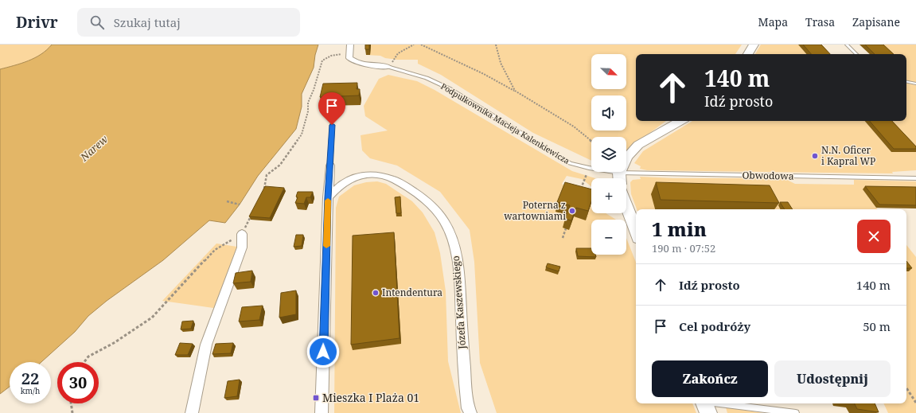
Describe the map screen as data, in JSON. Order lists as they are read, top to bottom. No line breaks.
{"streets":{"street":["Podpułkownika Macieja Kalenkiewicza","Józefa Kaszewskiego"],"lane":["Obwodowa"]},"water":["Narew"],"places":{"other":["N.N. Oficer i Kapral WP","Poterna z wartowniami","Intendentura"],"transit":["Mieszka I Plaża 01"]},"north":"bottom right","page":{"header":"Drivr","search":"Szukaj tutaj","nav":["Mapa","Trasa","Zapisane"],"map_buttons":["+","−"],"turn":["140 m","Idź prosto"],"heading":["1 min","190 m · 07:52"],"list":[{"name":"Idź prosto","value":"140 m"},{"name":"Cel podróży","value":"50 m"}],"buttons":["Zakończ","Udostępnij"],"speed":"22 km/h","limit":"30"}}
